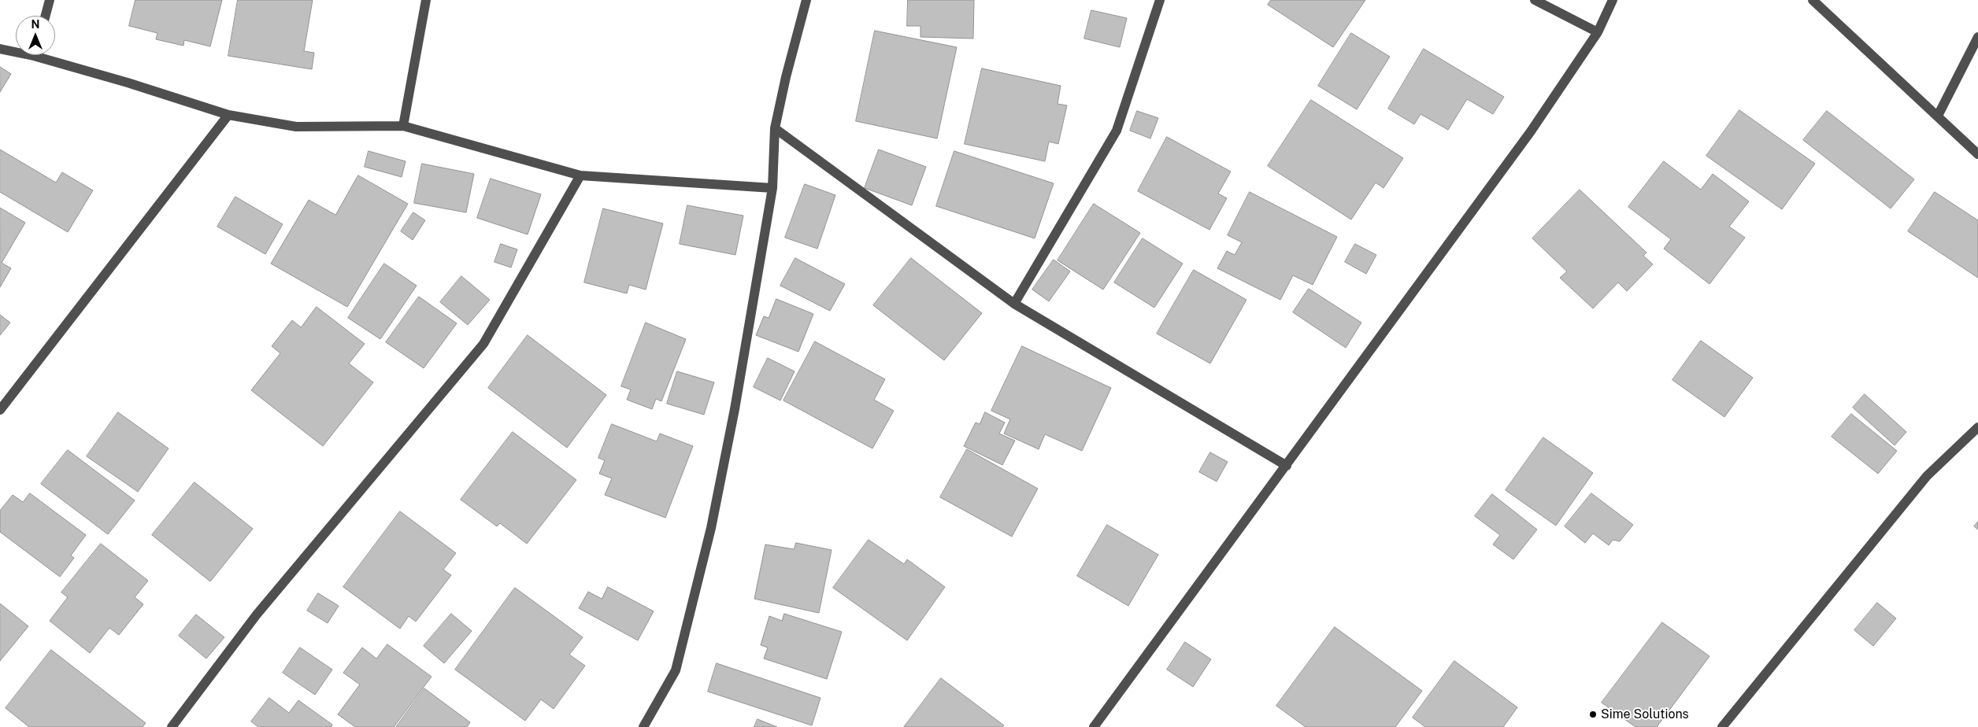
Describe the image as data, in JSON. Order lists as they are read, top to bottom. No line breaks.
{"places":["Sime Solutions"],"north":"top"}
